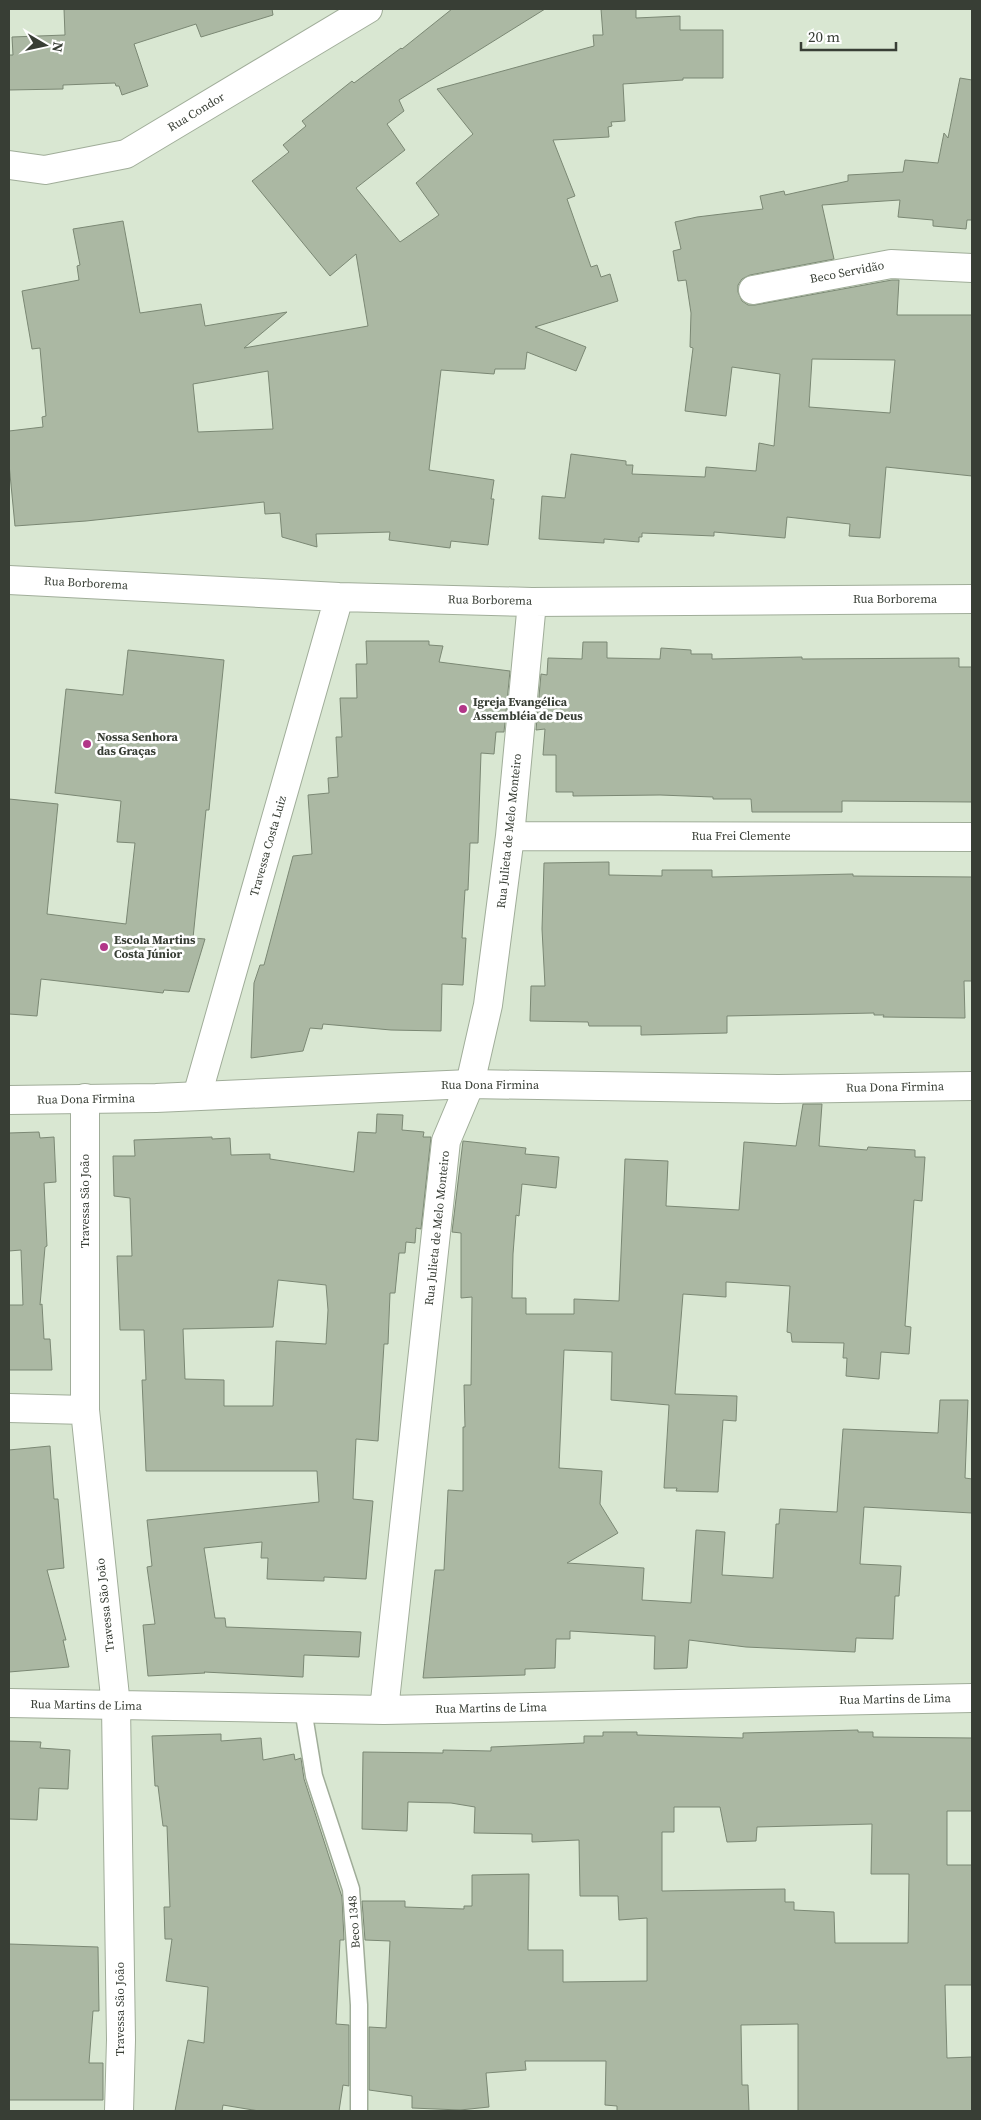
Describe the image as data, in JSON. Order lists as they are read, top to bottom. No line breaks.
{"streets":{"street":["Rua Condor","Beco Servidão","Rua Borborema","Rua Julieta de Melo Monteiro","Rua Frei Clemente","Travessa Costa Luiz","Rua Dona Firmina","Travessa São João","Rua Martins de Lima"],"lane":["Beco 1348"]},"crossings":[["Rua Borborema","Rua Julieta de Melo Monteiro"],["Rua Borborema","Travessa Costa Luiz"],["Rua Julieta de Melo Monteiro","Rua Frei Clemente"],["Rua Julieta de Melo Monteiro","Rua Dona Firmina"],["Rua Julieta de Melo Monteiro","Rua Martins de Lima"],["Travessa Costa Luiz","Rua Dona Firmina"],["Rua Dona Firmina","Travessa São João"],["Travessa São João","Rua Martins de Lima"],["Rua Martins de Lima","Beco 1348"]],"places":["Igreja Evangélica Assembléia de Deus","Nossa Senhora das Graças","Escola Martins Costa Júnior"],"scale_bar":"20 m","north":"right"}
